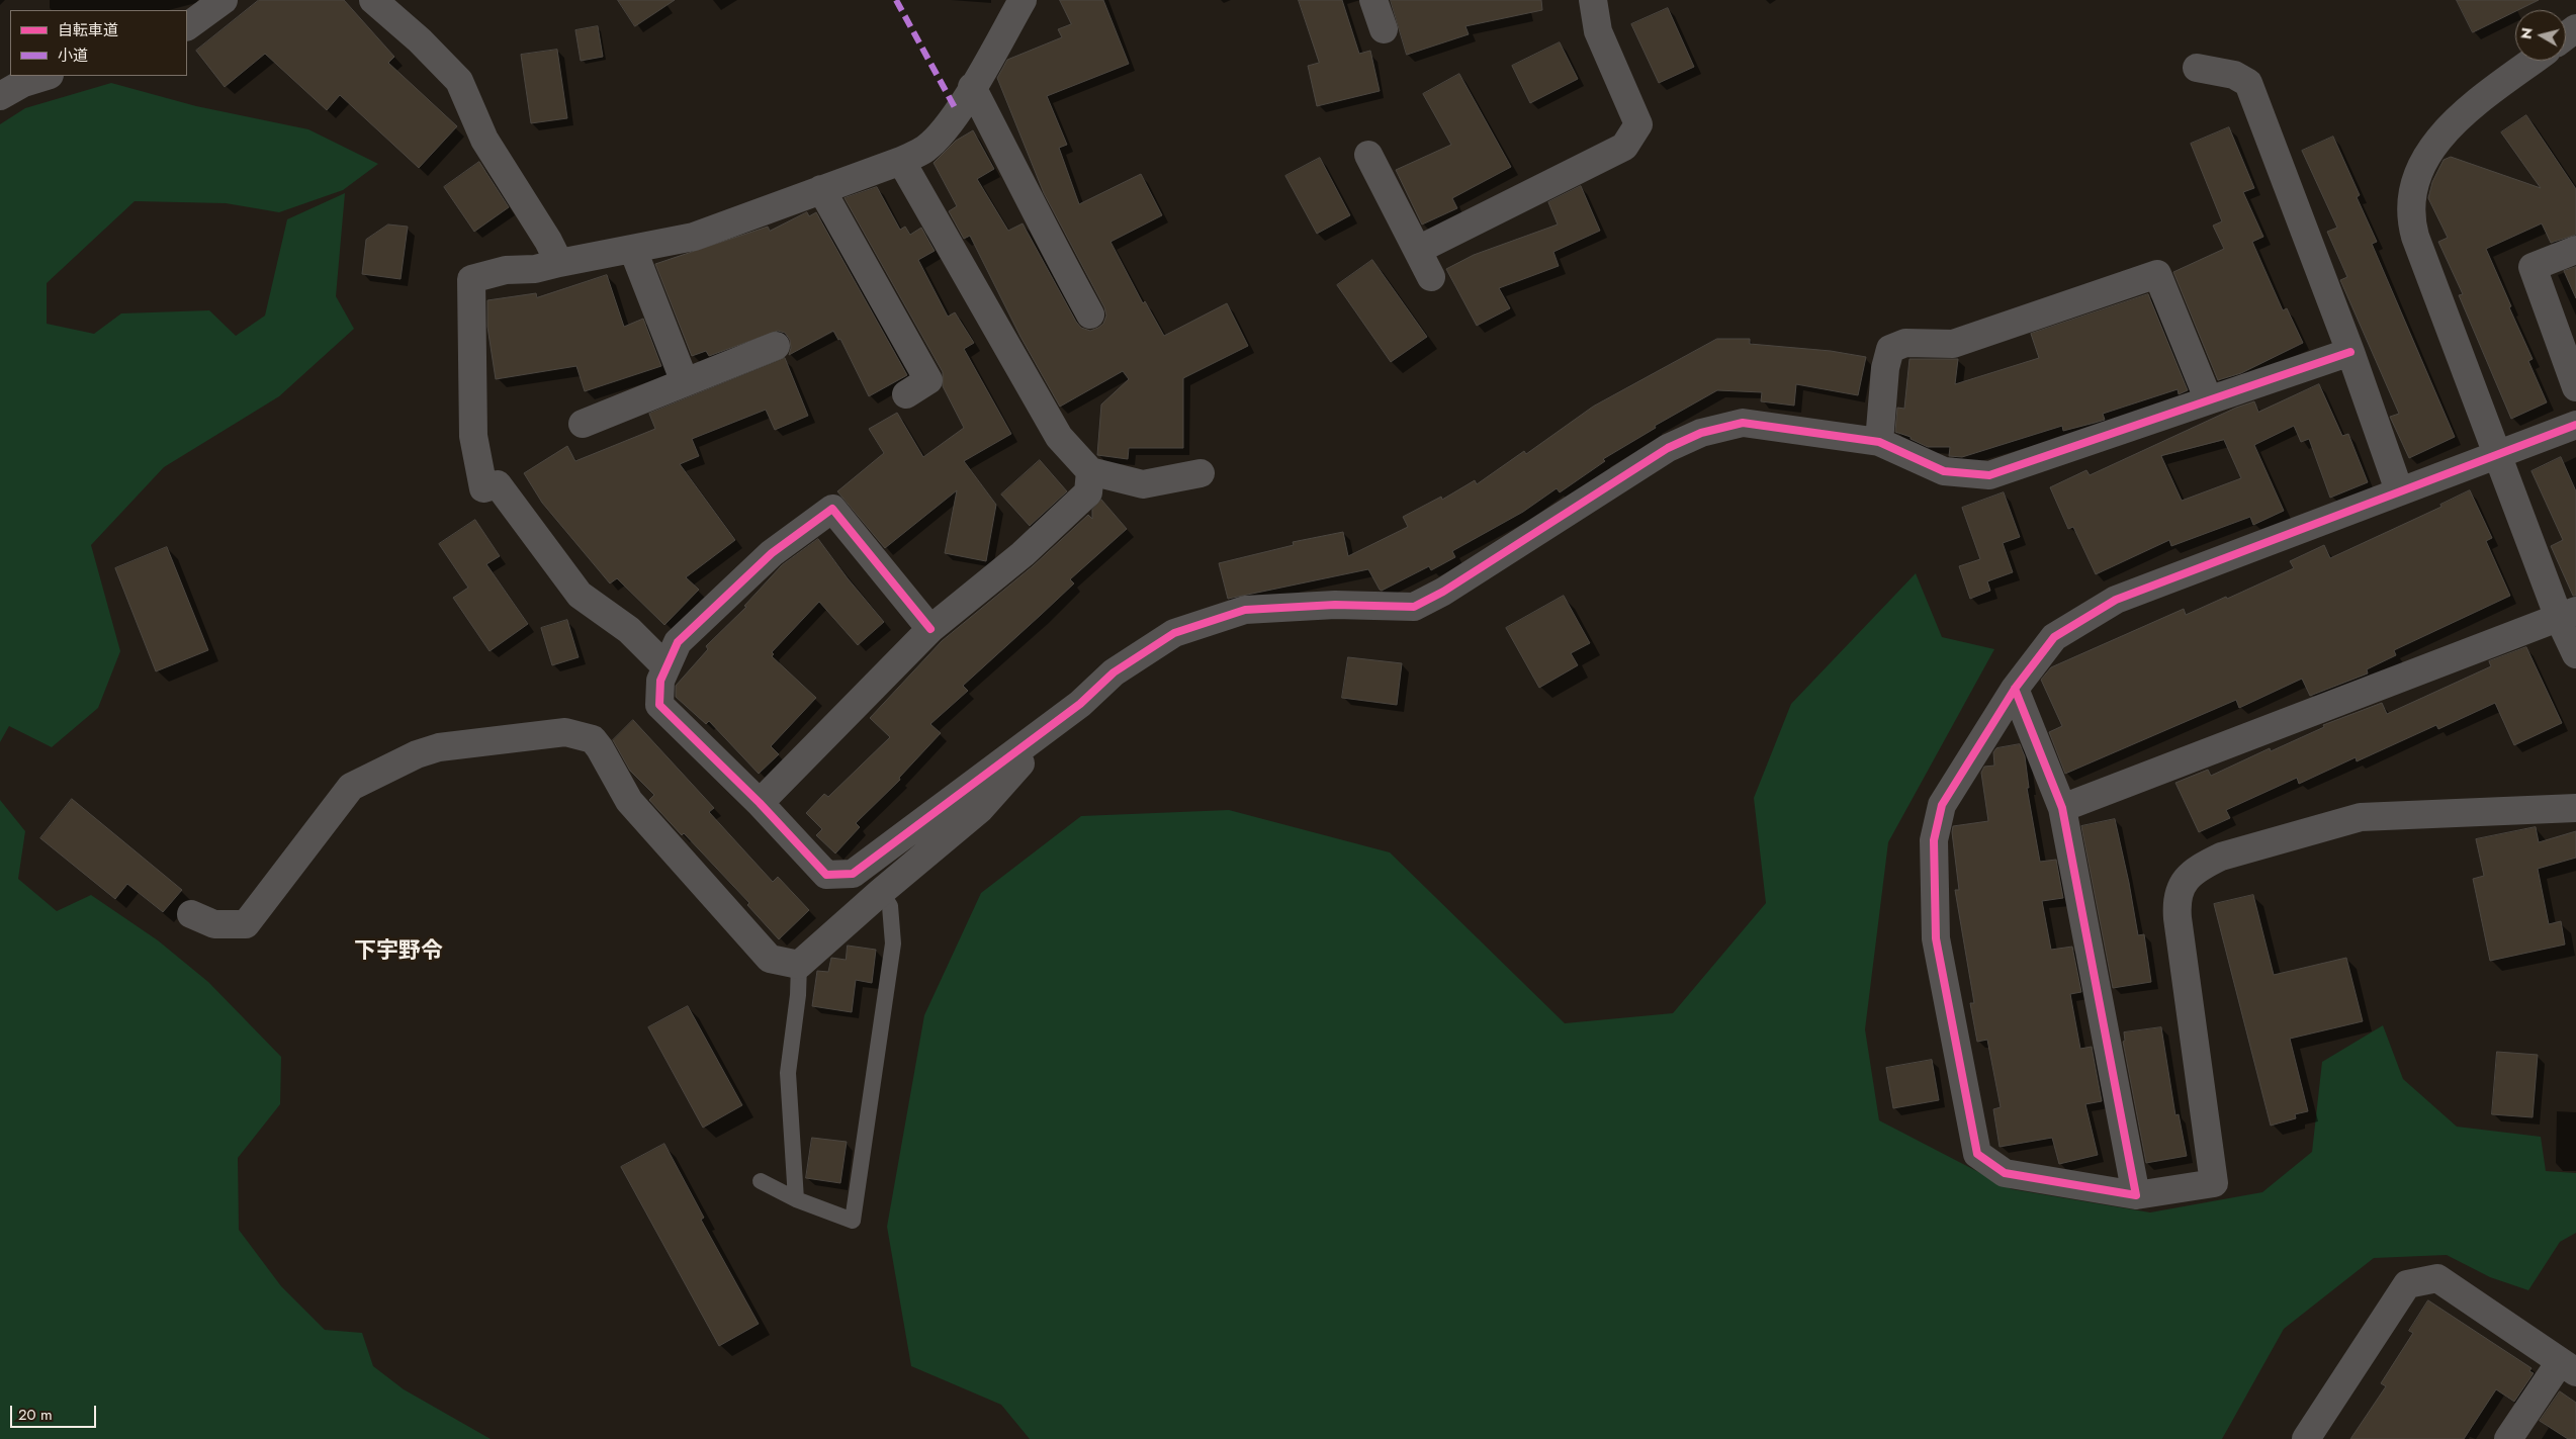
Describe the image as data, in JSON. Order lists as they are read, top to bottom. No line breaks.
{"districts":["下宇野令"],"legend":["自転車道","小道"],"scale_bar":"20 m","north":"left"}
